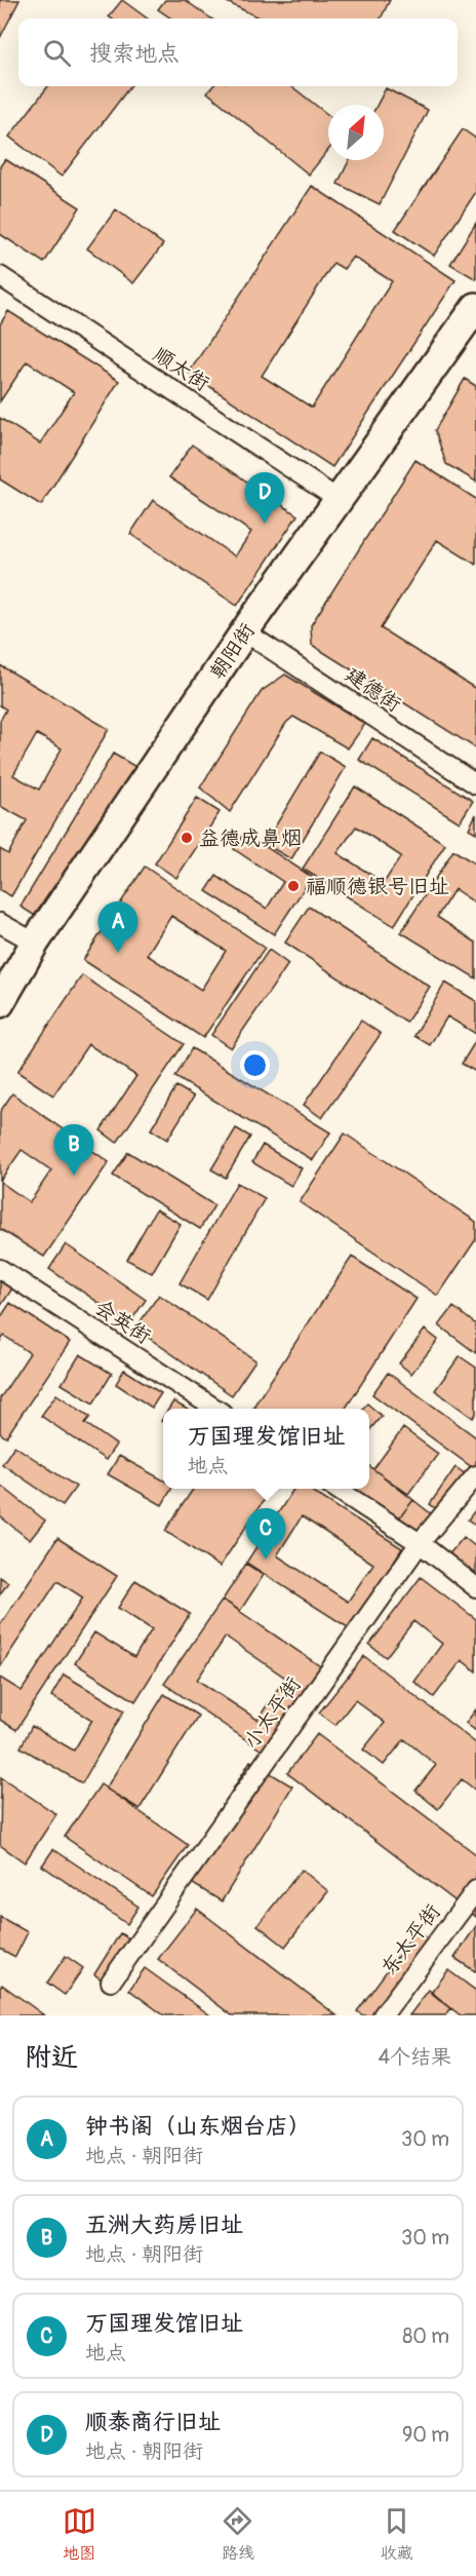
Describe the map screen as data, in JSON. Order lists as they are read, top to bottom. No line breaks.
{"streets":{"street":["朝阳街"],"lane":["顺太街","建德街","会英街","小太平街","东太平街"]},"crossings":[["顺太街","朝阳街"],["朝阳街","建德街"]],"places":["益德成鼻烟","福顺德银号旧址"],"north":"top right","page":{"search":"搜索地点","pins":["D","A","B","C"],"popup":["万国理发馆旧址","地点"],"heading":["附近","4个结果"],"list":[{"mark":"A","name":"钟书阁（山东烟台店）","note":"地点 · 朝阳街","value":"30 m"},{"mark":"B","name":"五洲大药房旧址","note":"地点 · 朝阳街","value":"30 m"},{"mark":"C","name":"万国理发馆旧址","note":"地点","value":"80 m"},{"mark":"D","name":"顺泰商行旧址","note":"地点 · 朝阳街","value":"90 m"}],"nav":["地图","路线","收藏"]}}
